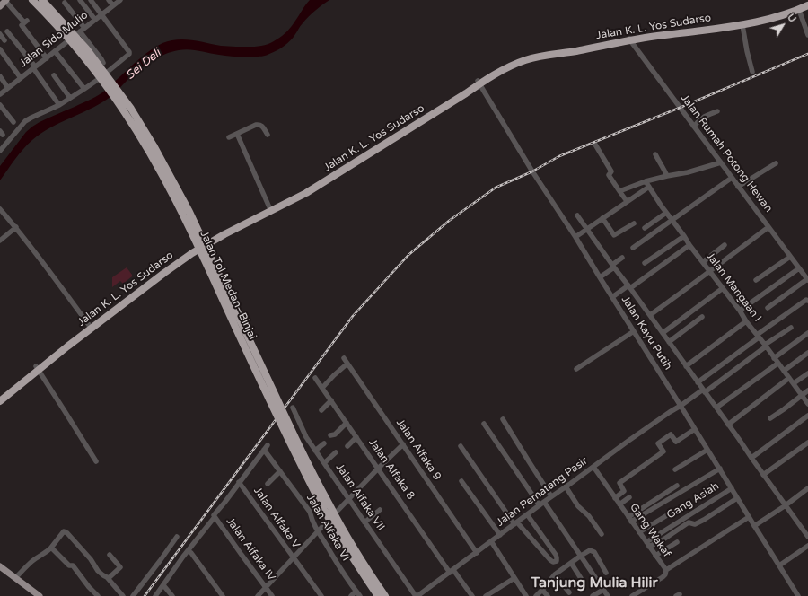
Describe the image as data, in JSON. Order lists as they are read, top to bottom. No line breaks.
{"streets":{"highway":["Jalan K. L. Yos Sudarso","Jalan Tol Medan–Binjai"],"street":["Jalan Sido Mulio","Jalan Rumah Potong Hewan","Jalan Mangaan I","Jalan Kayu Putih","Jalan Alfaka 9","Jalan Alfaka 8","Jalan Pematang Pasir","Jalan Alfaka VII","Gang Asiah","Jalan Alfaka V","Jalan Alfaka VI","Gang Wakaf","Jalan Alfaka IV"]},"crossings":[["Jalan K. L. Yos Sudarso","Jalan Rumah Potong Hewan"],["Jalan K. L. Yos Sudarso","Jalan Kayu Putih"],["Jalan Mangaan I","Jalan Pematang Pasir"],["Jalan Kayu Putih","Jalan Pematang Pasir"],["Jalan Kayu Putih","Gang Asiah"],["Jalan Alfaka 9","Jalan Pematang Pasir"],["Jalan Alfaka 8","Jalan Pematang Pasir"],["Jalan Pematang Pasir","Jalan Alfaka VII"],["Jalan Pematang Pasir","Gang Wakaf"],["Gang Asiah","Gang Wakaf"],["Jalan Alfaka V","Jalan Alfaka IV"]],"districts":["Tanjung Mulia Hilir"],"water":["Sei Deli"],"north":"top right"}
